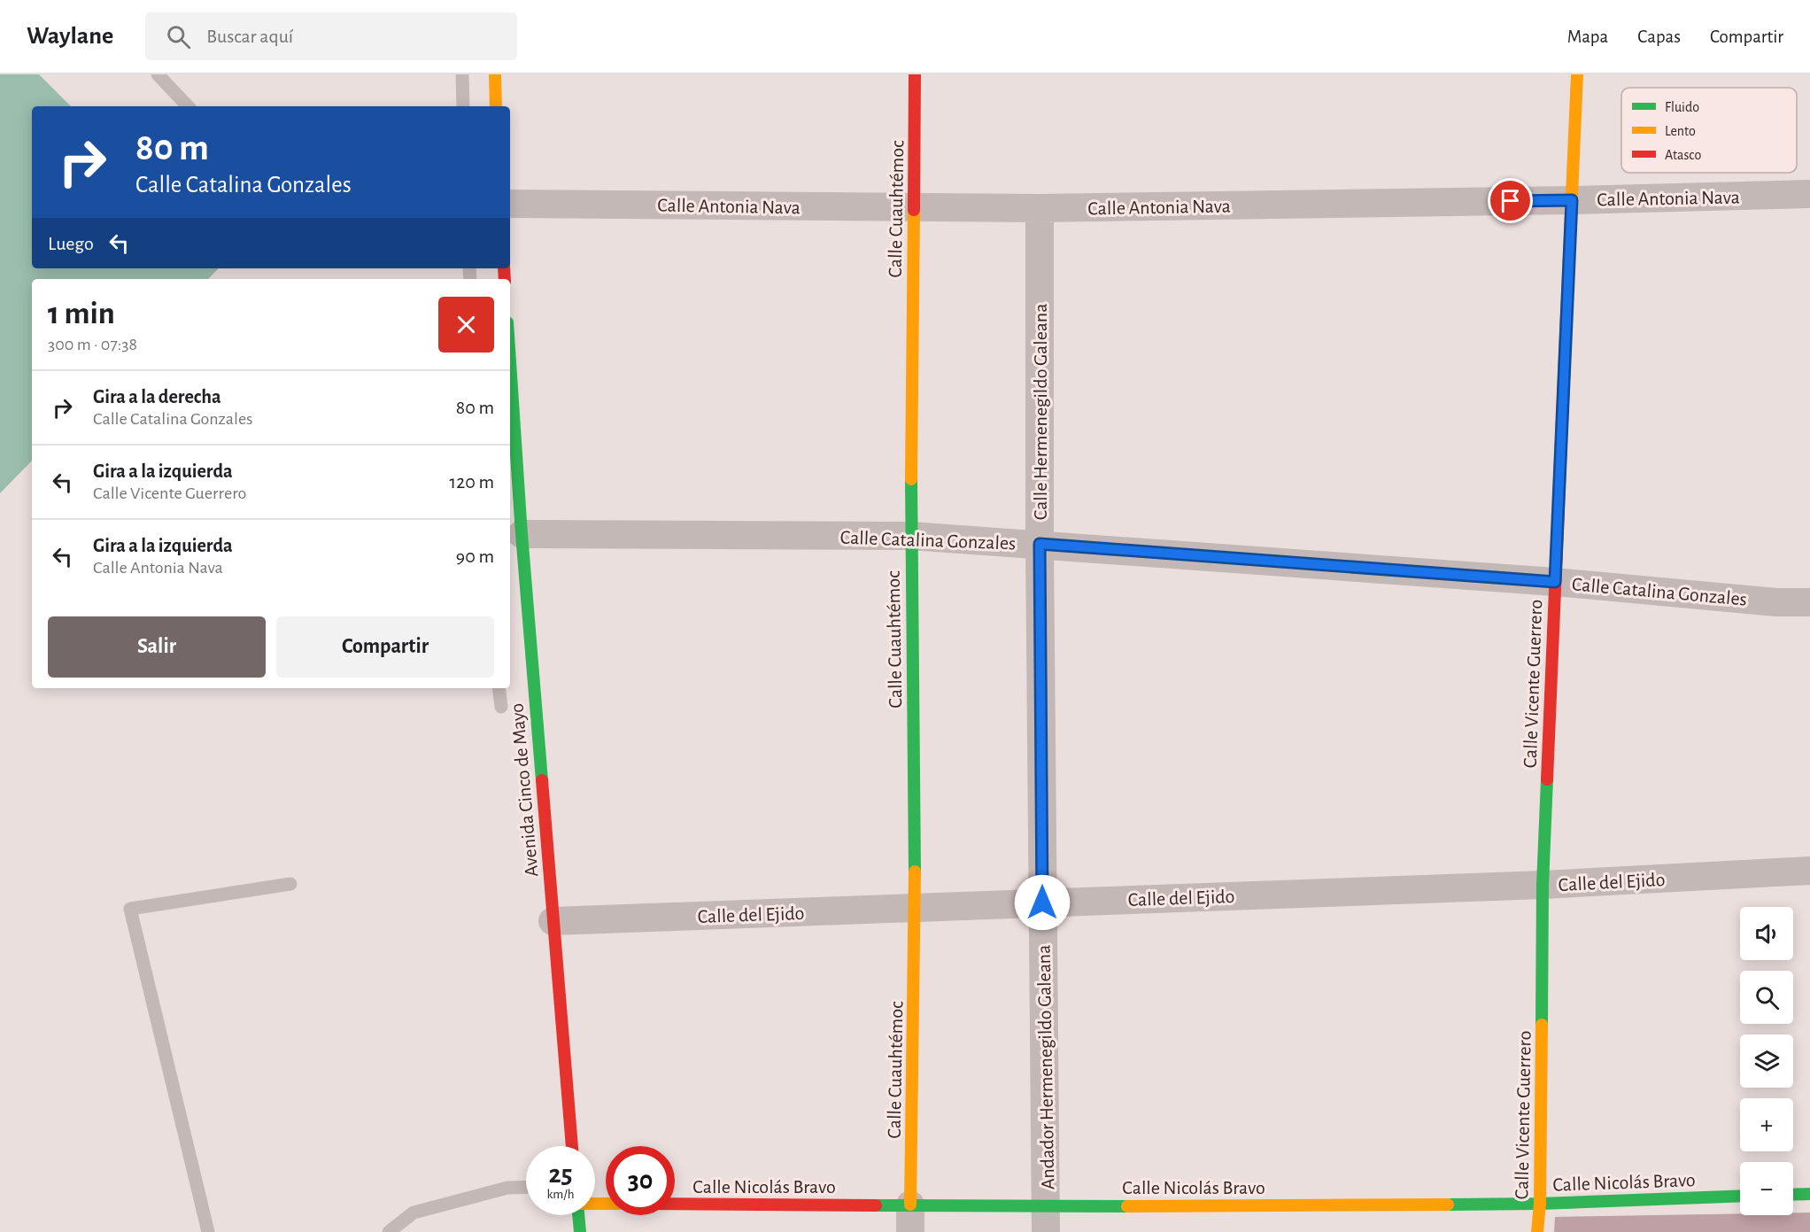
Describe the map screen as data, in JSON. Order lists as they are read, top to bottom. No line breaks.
{"streets":{"street":["Calle Antonia Nava","Calle Cuauhtémoc","Calle Hermenegildo Galeana","Calle Catalina Gonzales","Calle Vicente Guerrero","Avenida Cinco de Mayo","Calle del Ejido","Andador Hermenegildo Galeana","Calle Nicolás Bravo"]},"crossings":[["Calle Antonia Nava","Calle Cuauhtémoc"],["Calle Antonia Nava","Calle Hermenegildo Galeana"],["Calle Antonia Nava","Calle Vicente Guerrero"],["Calle Cuauhtémoc","Calle Catalina Gonzales"],["Calle Cuauhtémoc","Calle del Ejido"],["Calle Cuauhtémoc","Calle Nicolás Bravo"],["Calle Hermenegildo Galeana","Calle Catalina Gonzales"],["Calle Hermenegildo Galeana","Calle del Ejido"],["Calle Hermenegildo Galeana","Andador Hermenegildo Galeana"],["Calle Catalina Gonzales","Calle Vicente Guerrero"],["Calle Catalina Gonzales","Avenida Cinco de Mayo"],["Calle Vicente Guerrero","Calle del Ejido"],["Calle Vicente Guerrero","Calle Nicolás Bravo"],["Avenida Cinco de Mayo","Calle del Ejido"],["Calle del Ejido","Andador Hermenegildo Galeana"],["Andador Hermenegildo Galeana","Calle Nicolás Bravo"]],"legend":["Fluido","Lento","Atasco"],"page":{"header":"Waylane","search":"Buscar aquí","nav":["Mapa","Capas","Compartir"],"turn":["80 m","Calle Catalina Gonzales"],"then":"Luego","heading":["1 min","300 m · 07:38"],"list":[{"name":"Gira a la derecha","note":"Calle Catalina Gonzales","value":"80 m"},{"name":"Gira a la izquierda","note":"Calle Vicente Guerrero","value":"120 m"},{"name":"Gira a la izquierda","note":"Calle Antonia Nava","value":"90 m"}],"buttons":["Salir","Compartir"],"map_buttons":["+","−"],"speed":"25 km/h","limit":"30"}}
